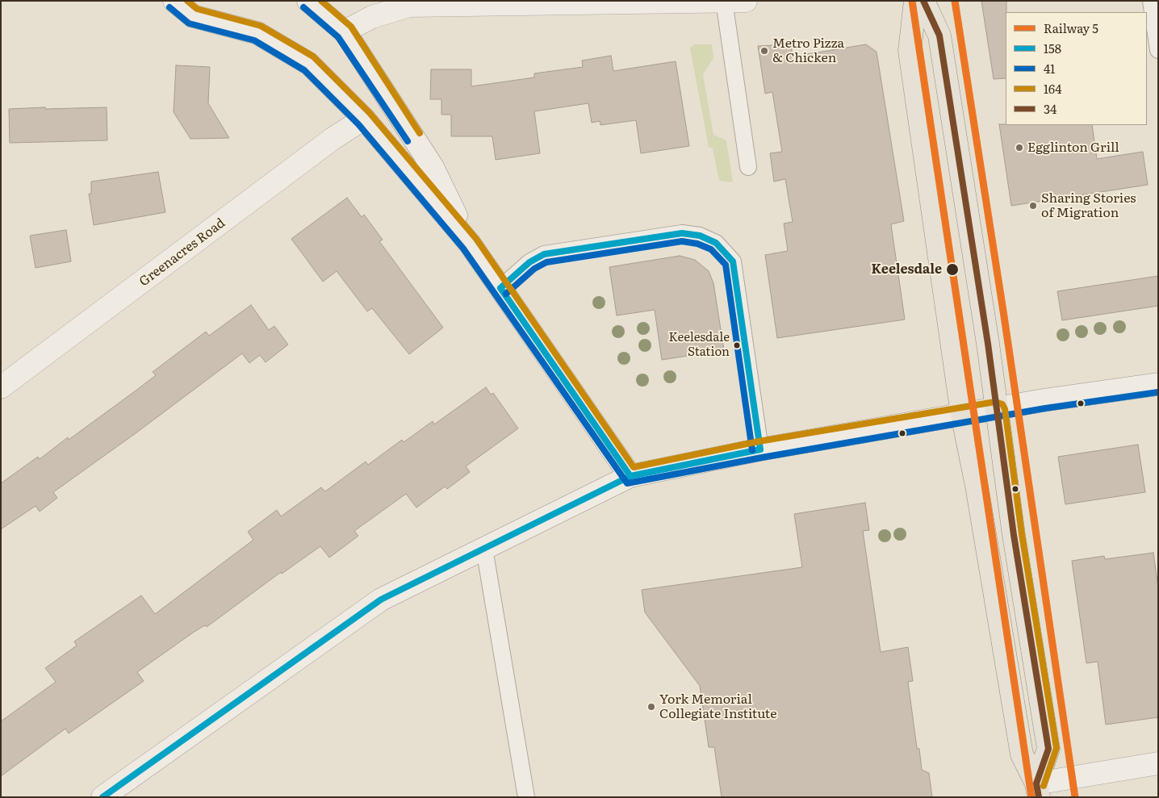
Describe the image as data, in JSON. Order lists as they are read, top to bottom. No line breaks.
{"streets":{"main road":["Greenacres Road"]},"places":["Metro Pizza & Chicken","Egglinton Grill","Sharing Stories of Migration","Keelesdale","Keelesdale Station","York Memorial Collegiate Institute"],"lines":["rail line 5","transit line 164","transit line 34","transit line 41","transit line 158"],"legend":["Railway 5","158","41","164","34"]}
